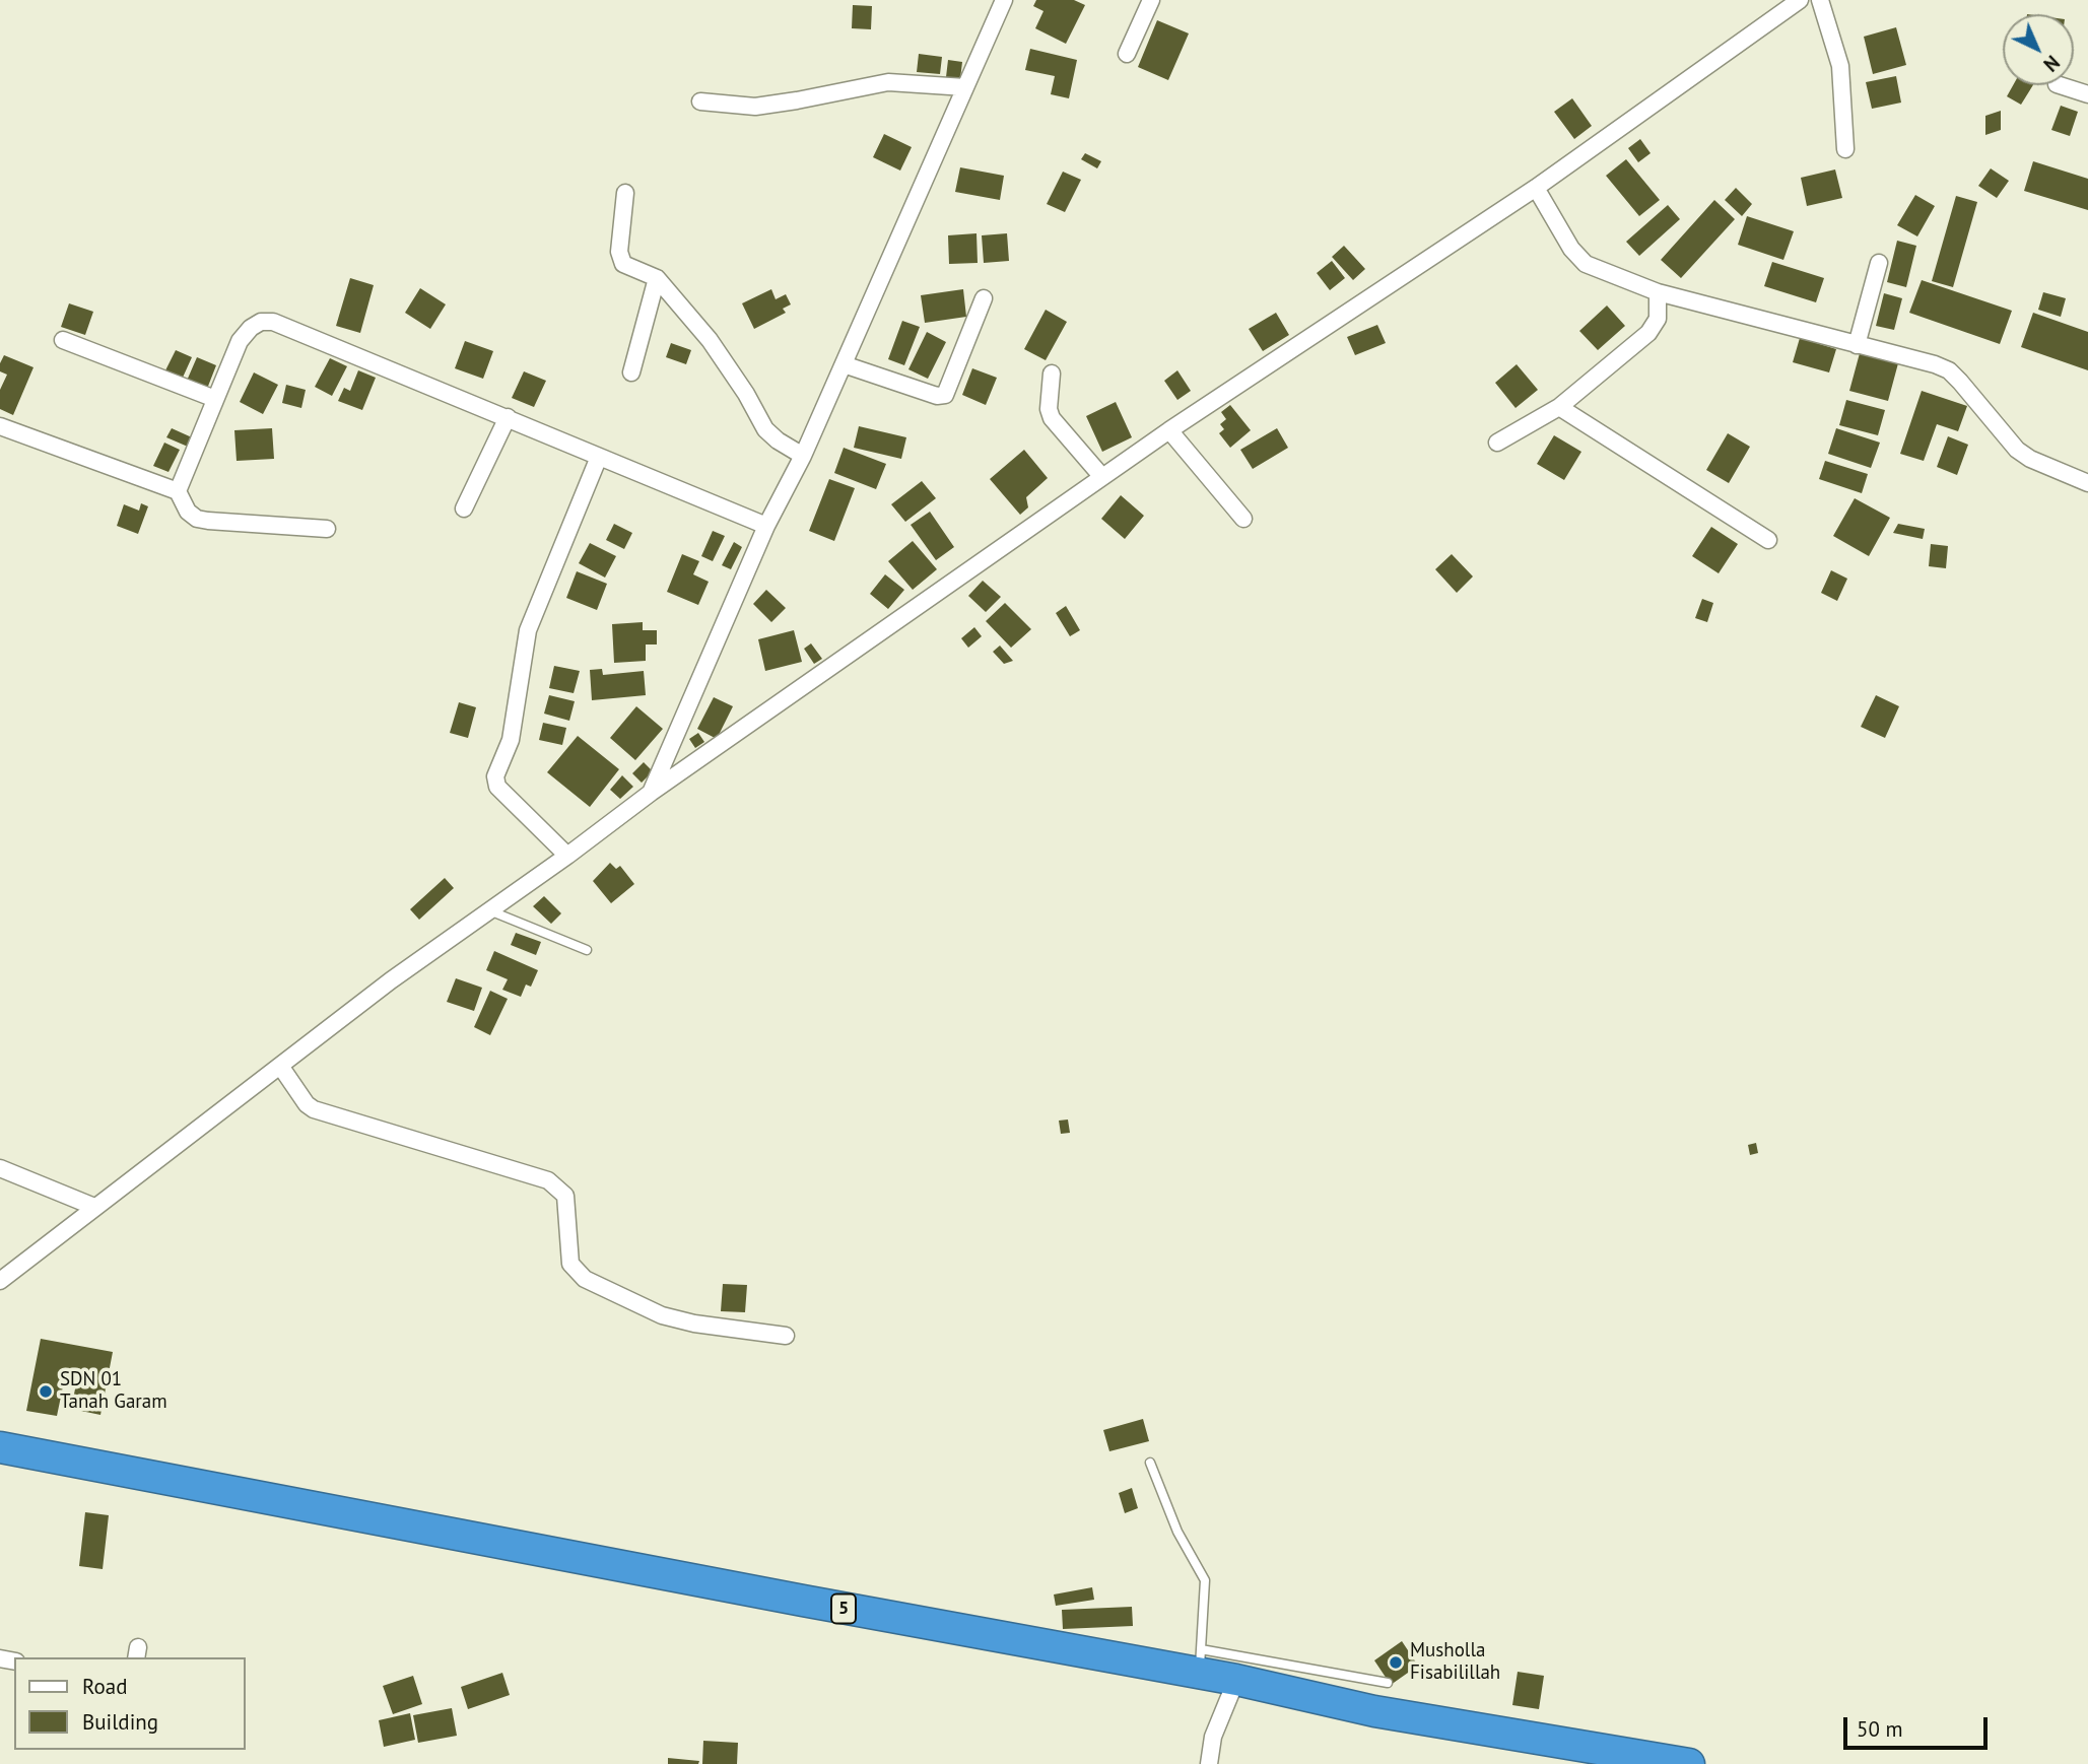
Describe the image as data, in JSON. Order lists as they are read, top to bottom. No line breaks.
{"streets":{"highway":["5"]},"places":["SDN 01 Tanah Garam","Musholla Fisabilillah"],"legend":["Road","Building"],"scale_bar":"50 m","north":"bottom right"}
